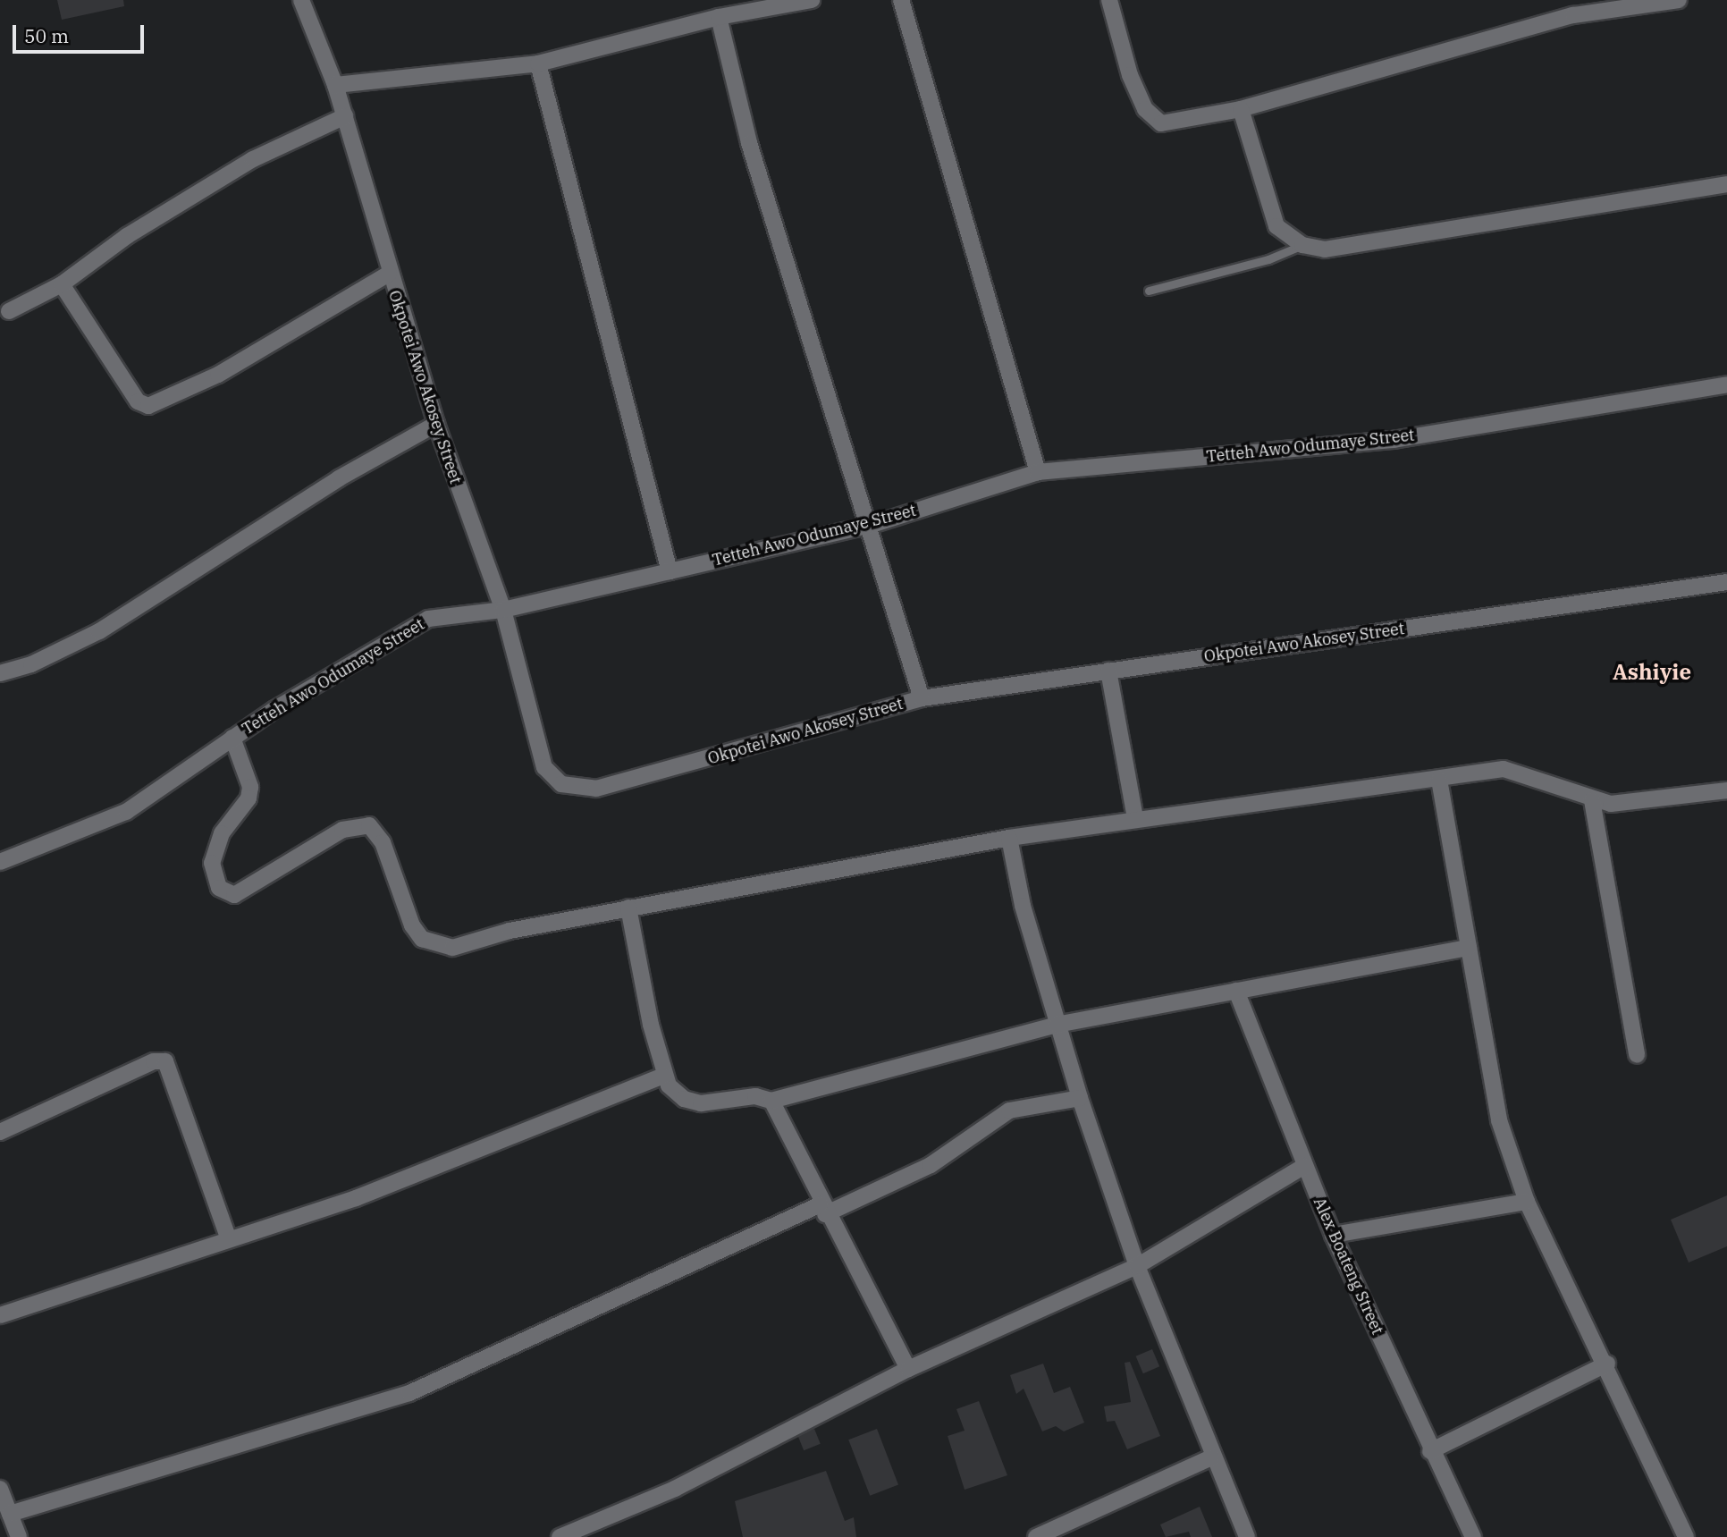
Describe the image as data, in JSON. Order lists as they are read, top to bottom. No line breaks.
{"streets":{"street":["Okpotei Awo Akosey Street","Tetteh Awo Odumaye Street","Alex Boateng Street"]},"crossings":[["Okpotei Awo Akosey Street","Tetteh Awo Odumaye Street"]],"districts":["Ashiyie"],"scale_bar":"50 m"}
